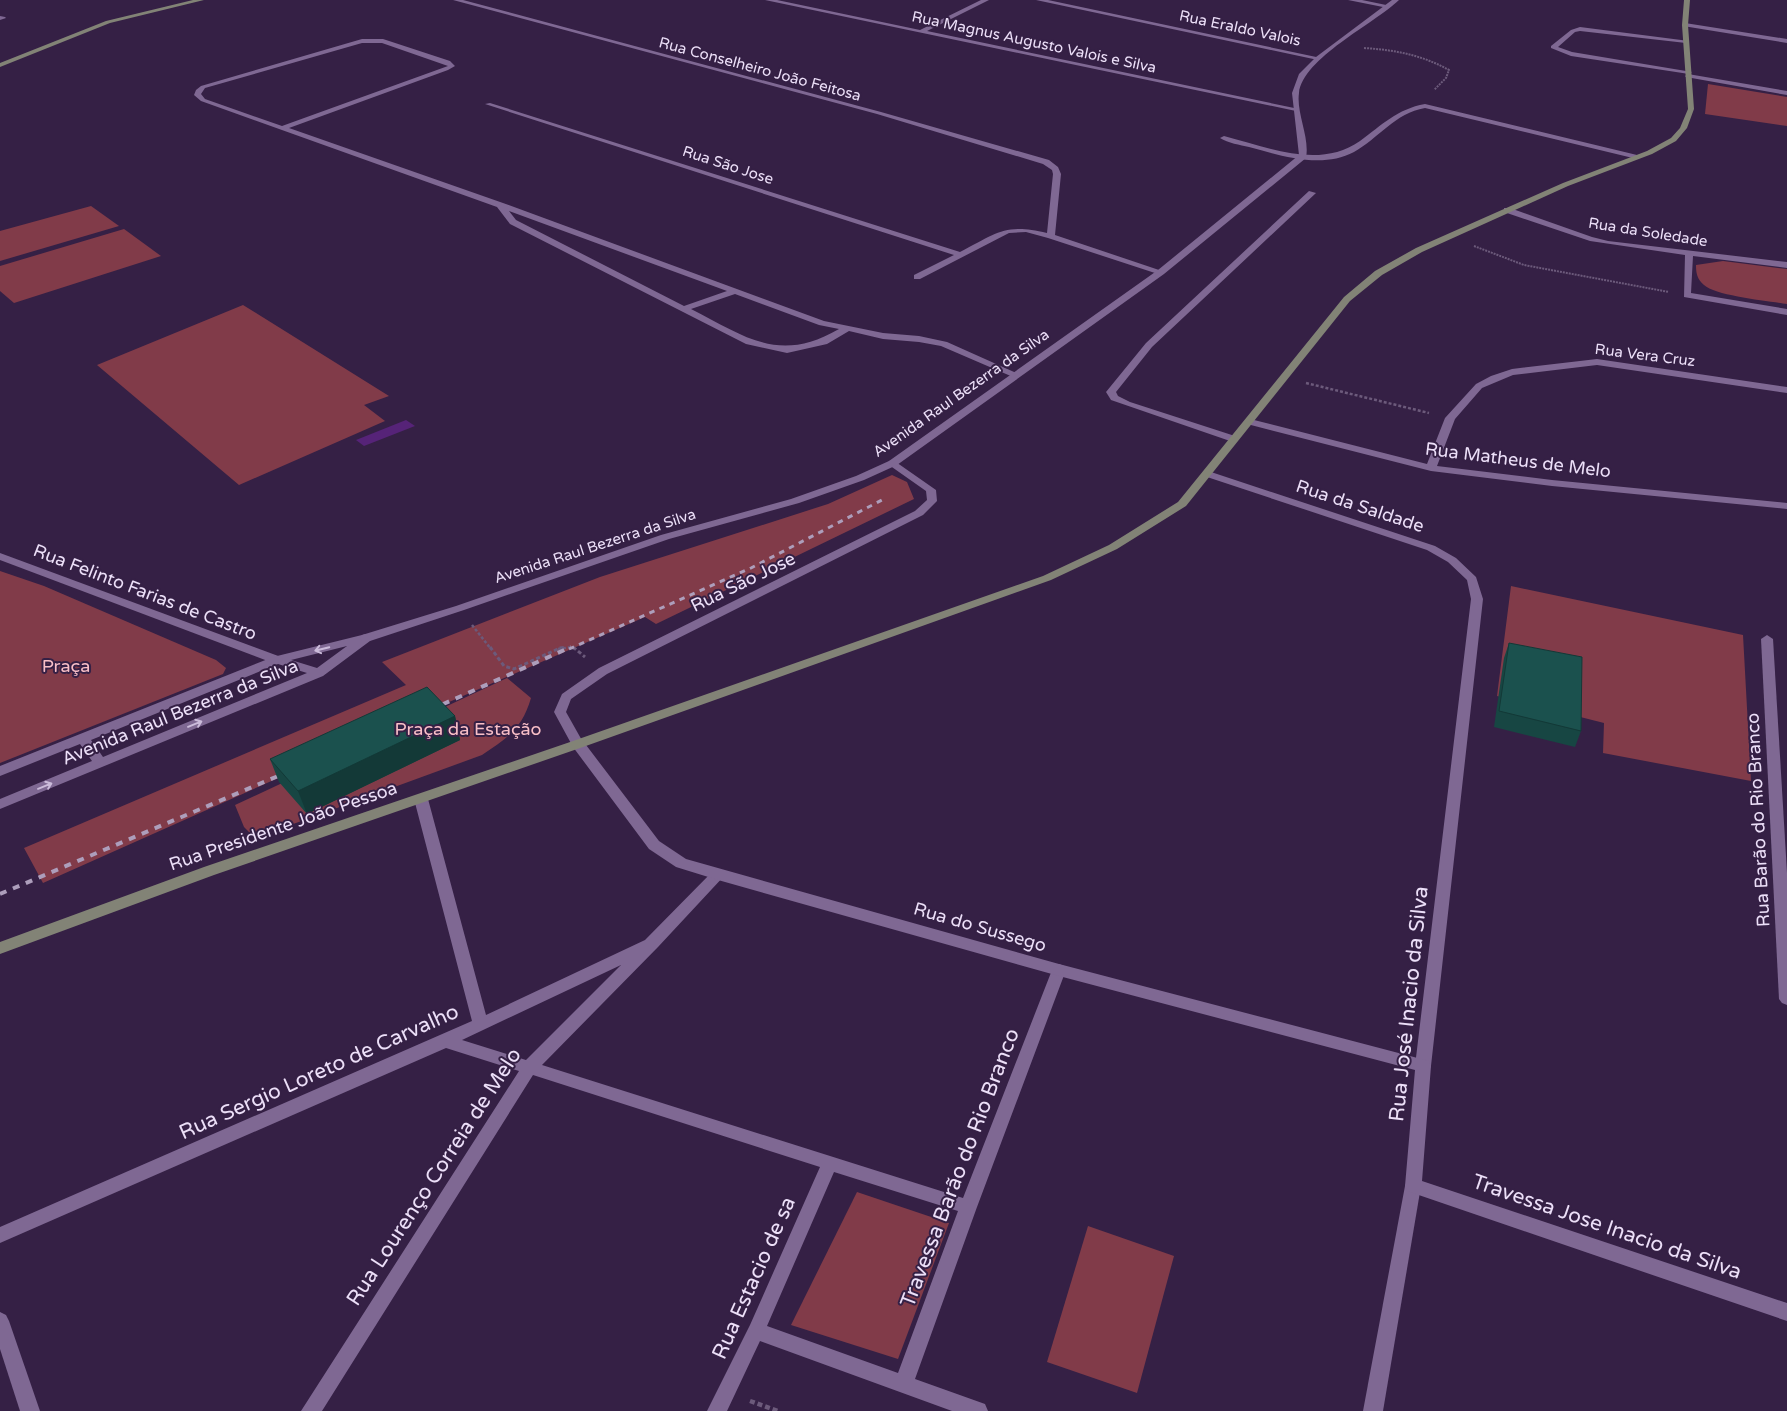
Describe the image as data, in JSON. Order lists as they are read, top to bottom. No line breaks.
{"streets":{"main road":["Rua Presidente João Pessoa"],"street":["Rua Eraldo Valois","Rua Magnus Augusto Valois e Silva","Rua Conselheiro João Feitosa","Rua São Jose","Rua da Soledade","Rua Vera Cruz","Avenida Raul Bezerra da Silva","Rua Matheus de Melo","Rua da Saldade","Rua Felinto Farias de Castro","Rua Barão do Rio Branco","Rua do Sussego","Rua José Inacio da Silva","Rua Sergio Loreto de Carvalho","Travessa Barão do Rio Branco","Rua Lourenço Correia de Melo","Travessa Jose Inacio da Silva","Rua Estacio de sa"]},"crossings":[["Rua São Jose","Avenida Raul Bezerra da Silva"],["Rua São Jose","Rua Presidente João Pessoa"],["Rua São Jose","Rua do Sussego"],["Rua da Soledade","Rua Presidente João Pessoa"],["Rua Vera Cruz","Rua Matheus de Melo"],["Avenida Raul Bezerra da Silva","Rua Felinto Farias de Castro"],["Rua Matheus de Melo","Rua Presidente João Pessoa"],["Rua da Saldade","Rua Presidente João Pessoa"],["Rua da Saldade","Rua José Inacio da Silva"],["Rua Presidente João Pessoa","Rua do Sussego"],["Rua do Sussego","Rua José Inacio da Silva"],["Rua do Sussego","Travessa Barão do Rio Branco"],["Rua do Sussego","Rua Lourenço Correia de Melo"],["Rua José Inacio da Silva","Travessa Jose Inacio da Silva"],["Rua Sergio Loreto de Carvalho","Rua Lourenço Correia de Melo"]],"parks":["Praça","Praça da Estação"]}
